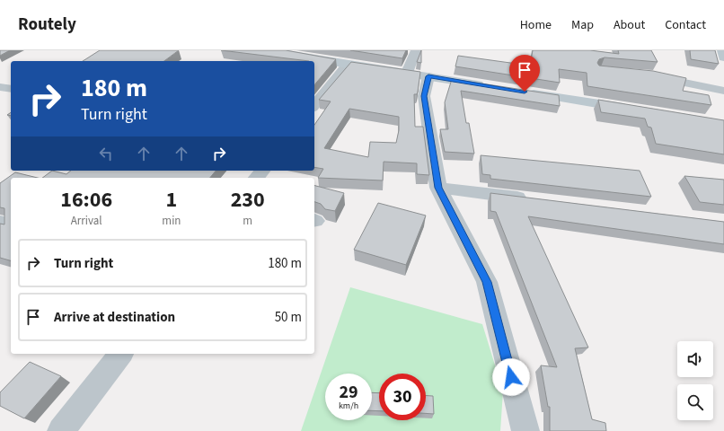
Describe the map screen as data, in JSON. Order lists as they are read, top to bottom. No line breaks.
{"page":{"header":"Routely","nav":["Home","Map","About","Contact"],"turn":["180 m","Turn right"],"eta":["16:06","Arrival","1","min","230","m"],"list":[{"name":"Turn right","value":"180 m"},{"name":"Arrive at destination","value":"50 m"}],"speed":"29 km/h","limit":"30"}}
